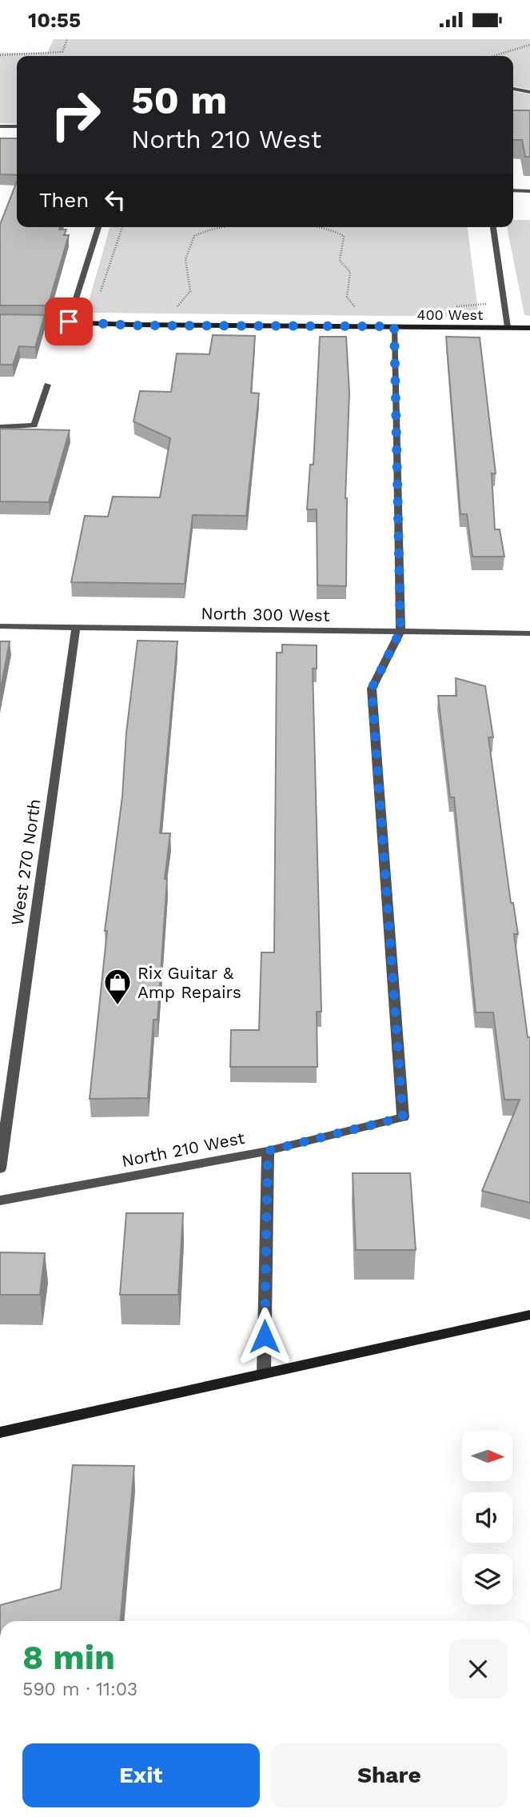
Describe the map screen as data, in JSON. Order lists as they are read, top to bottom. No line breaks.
{"streets":{"main road":["400 West"],"street":["North 300 West","West 270 North","North 210 West"]},"crossings":[["North 300 West","West 270 North"],["North 300 West","North 210 West"]],"places":{"shop":["Rix Guitar & Amp Repairs"]},"north":"right","page":{"status":"10:55","turn":["50 m","North 210 West"],"then":"Then","heading":["8 min","590 m · 11:03"],"buttons":["Exit","Share"]}}
